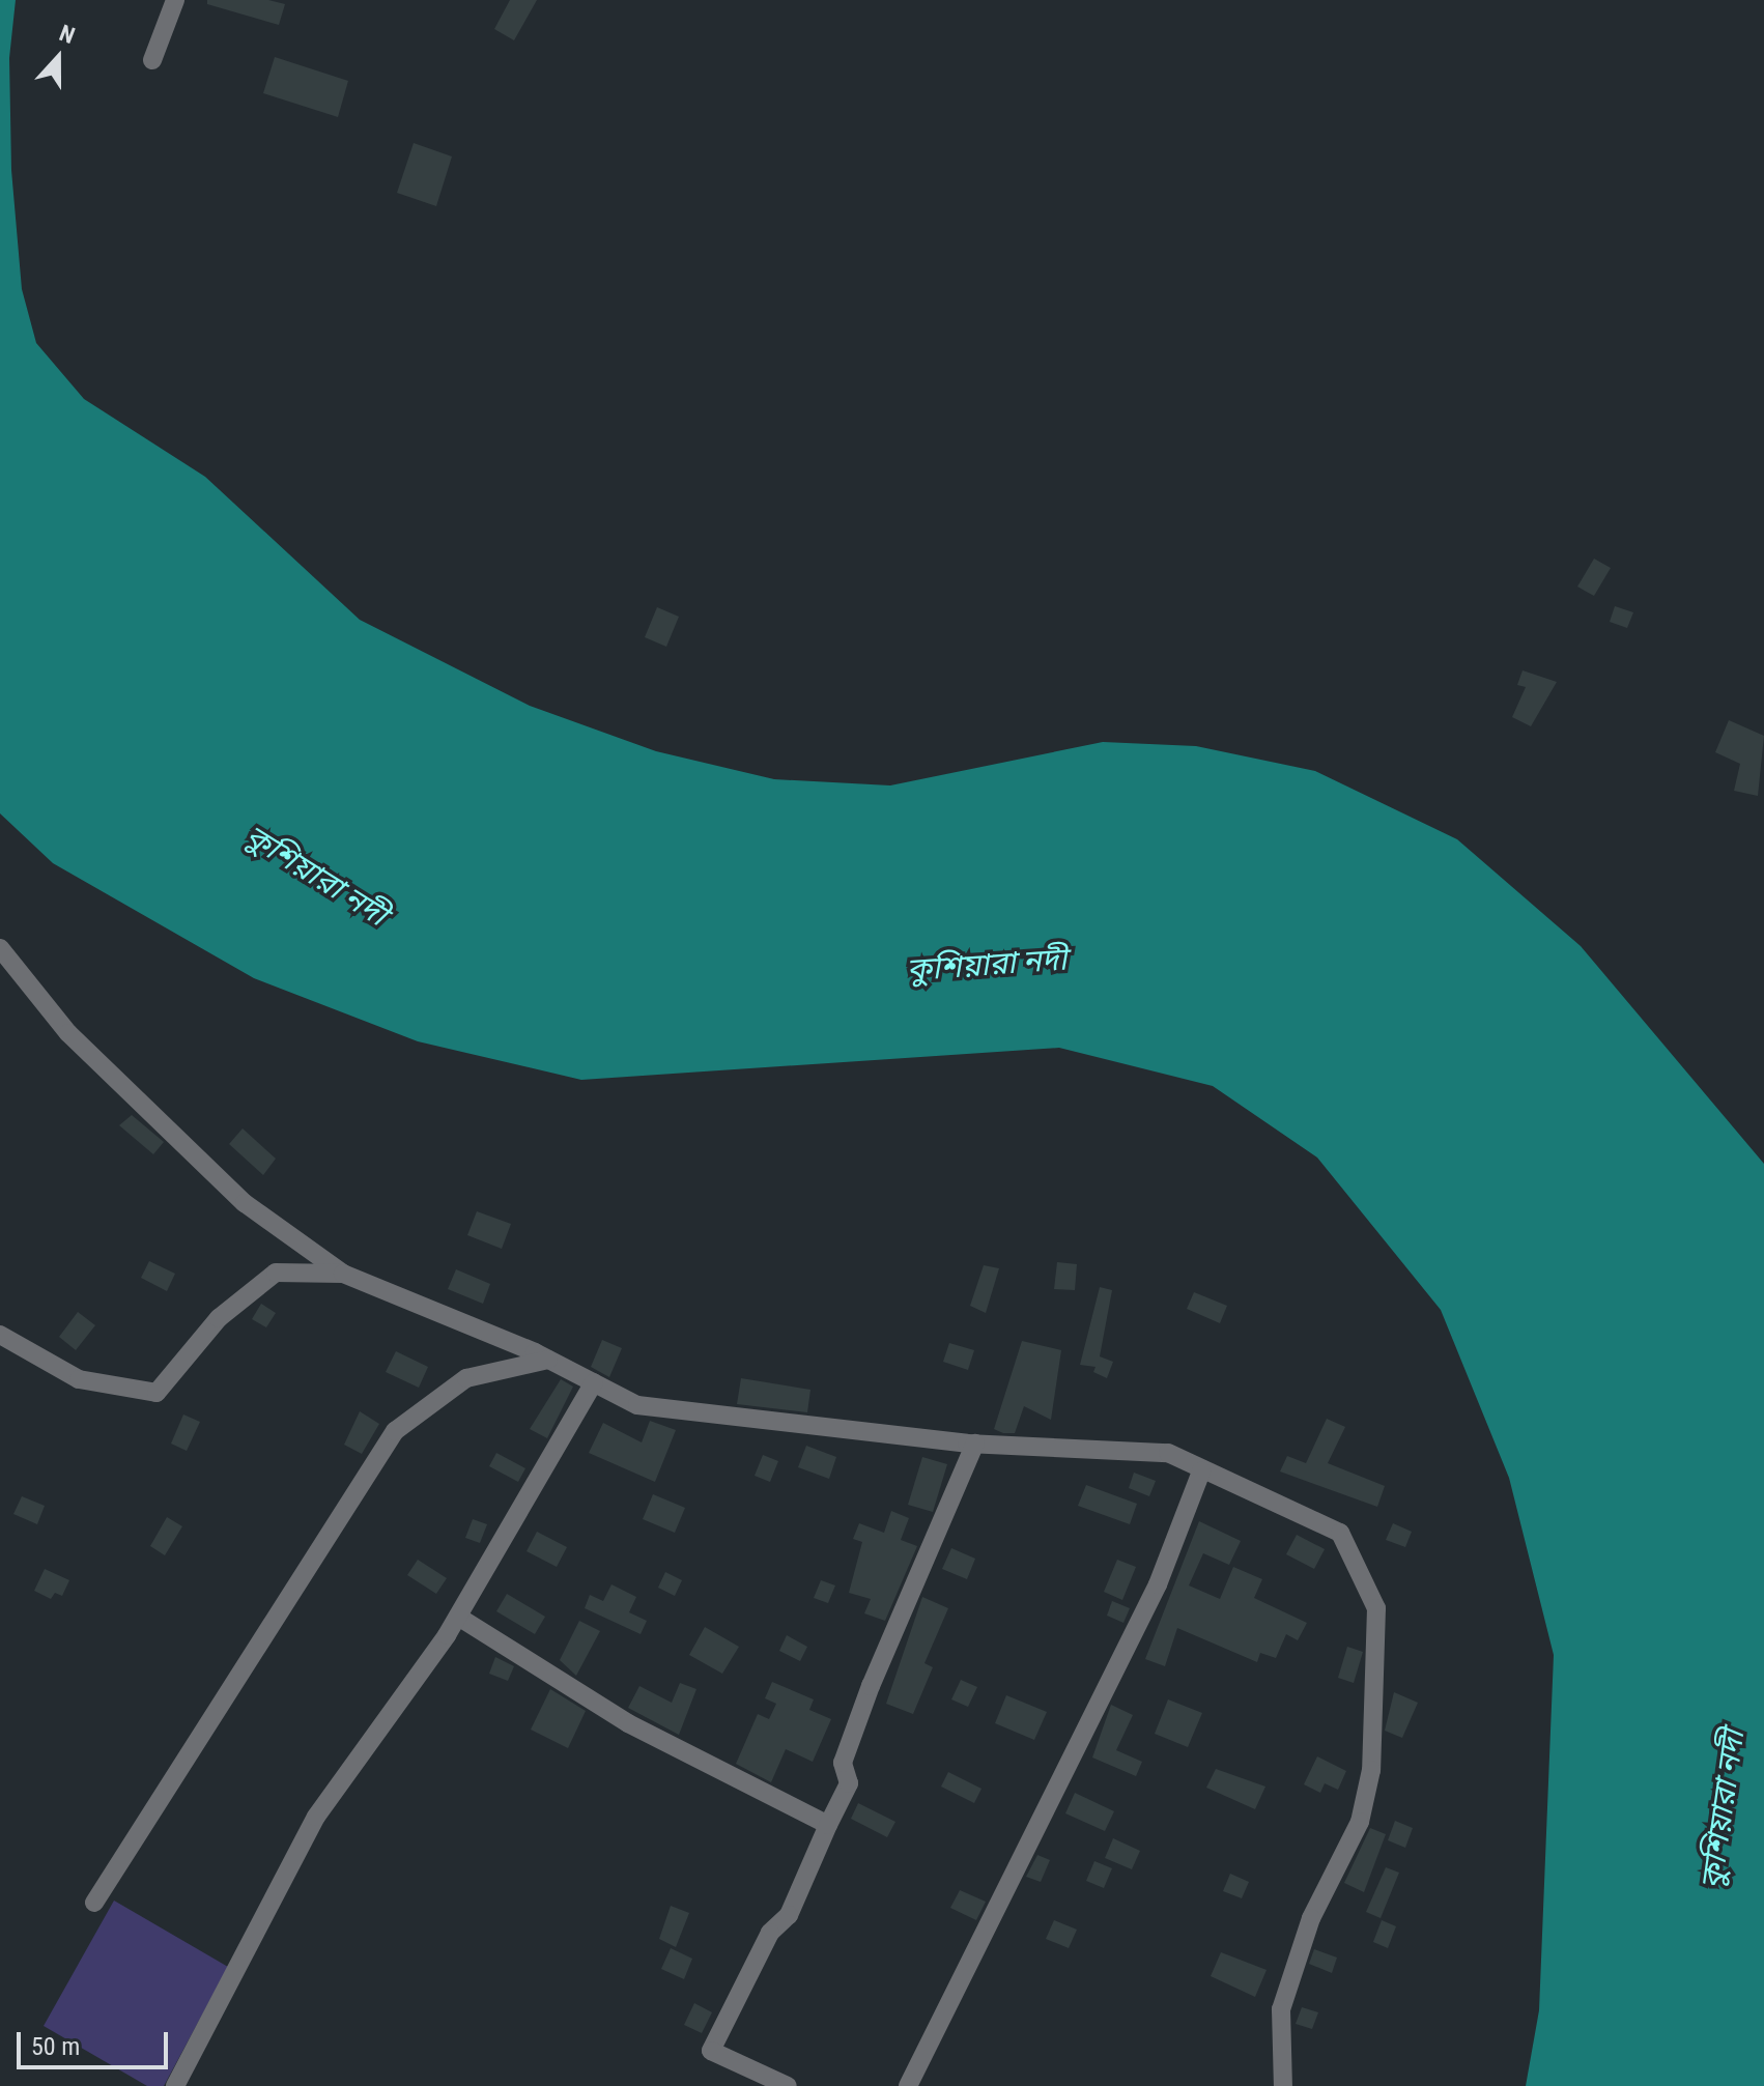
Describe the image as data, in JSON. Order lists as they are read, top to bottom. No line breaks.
{"water":["কুশিয়ারা নদী"],"scale_bar":"50 m","north":"top"}
